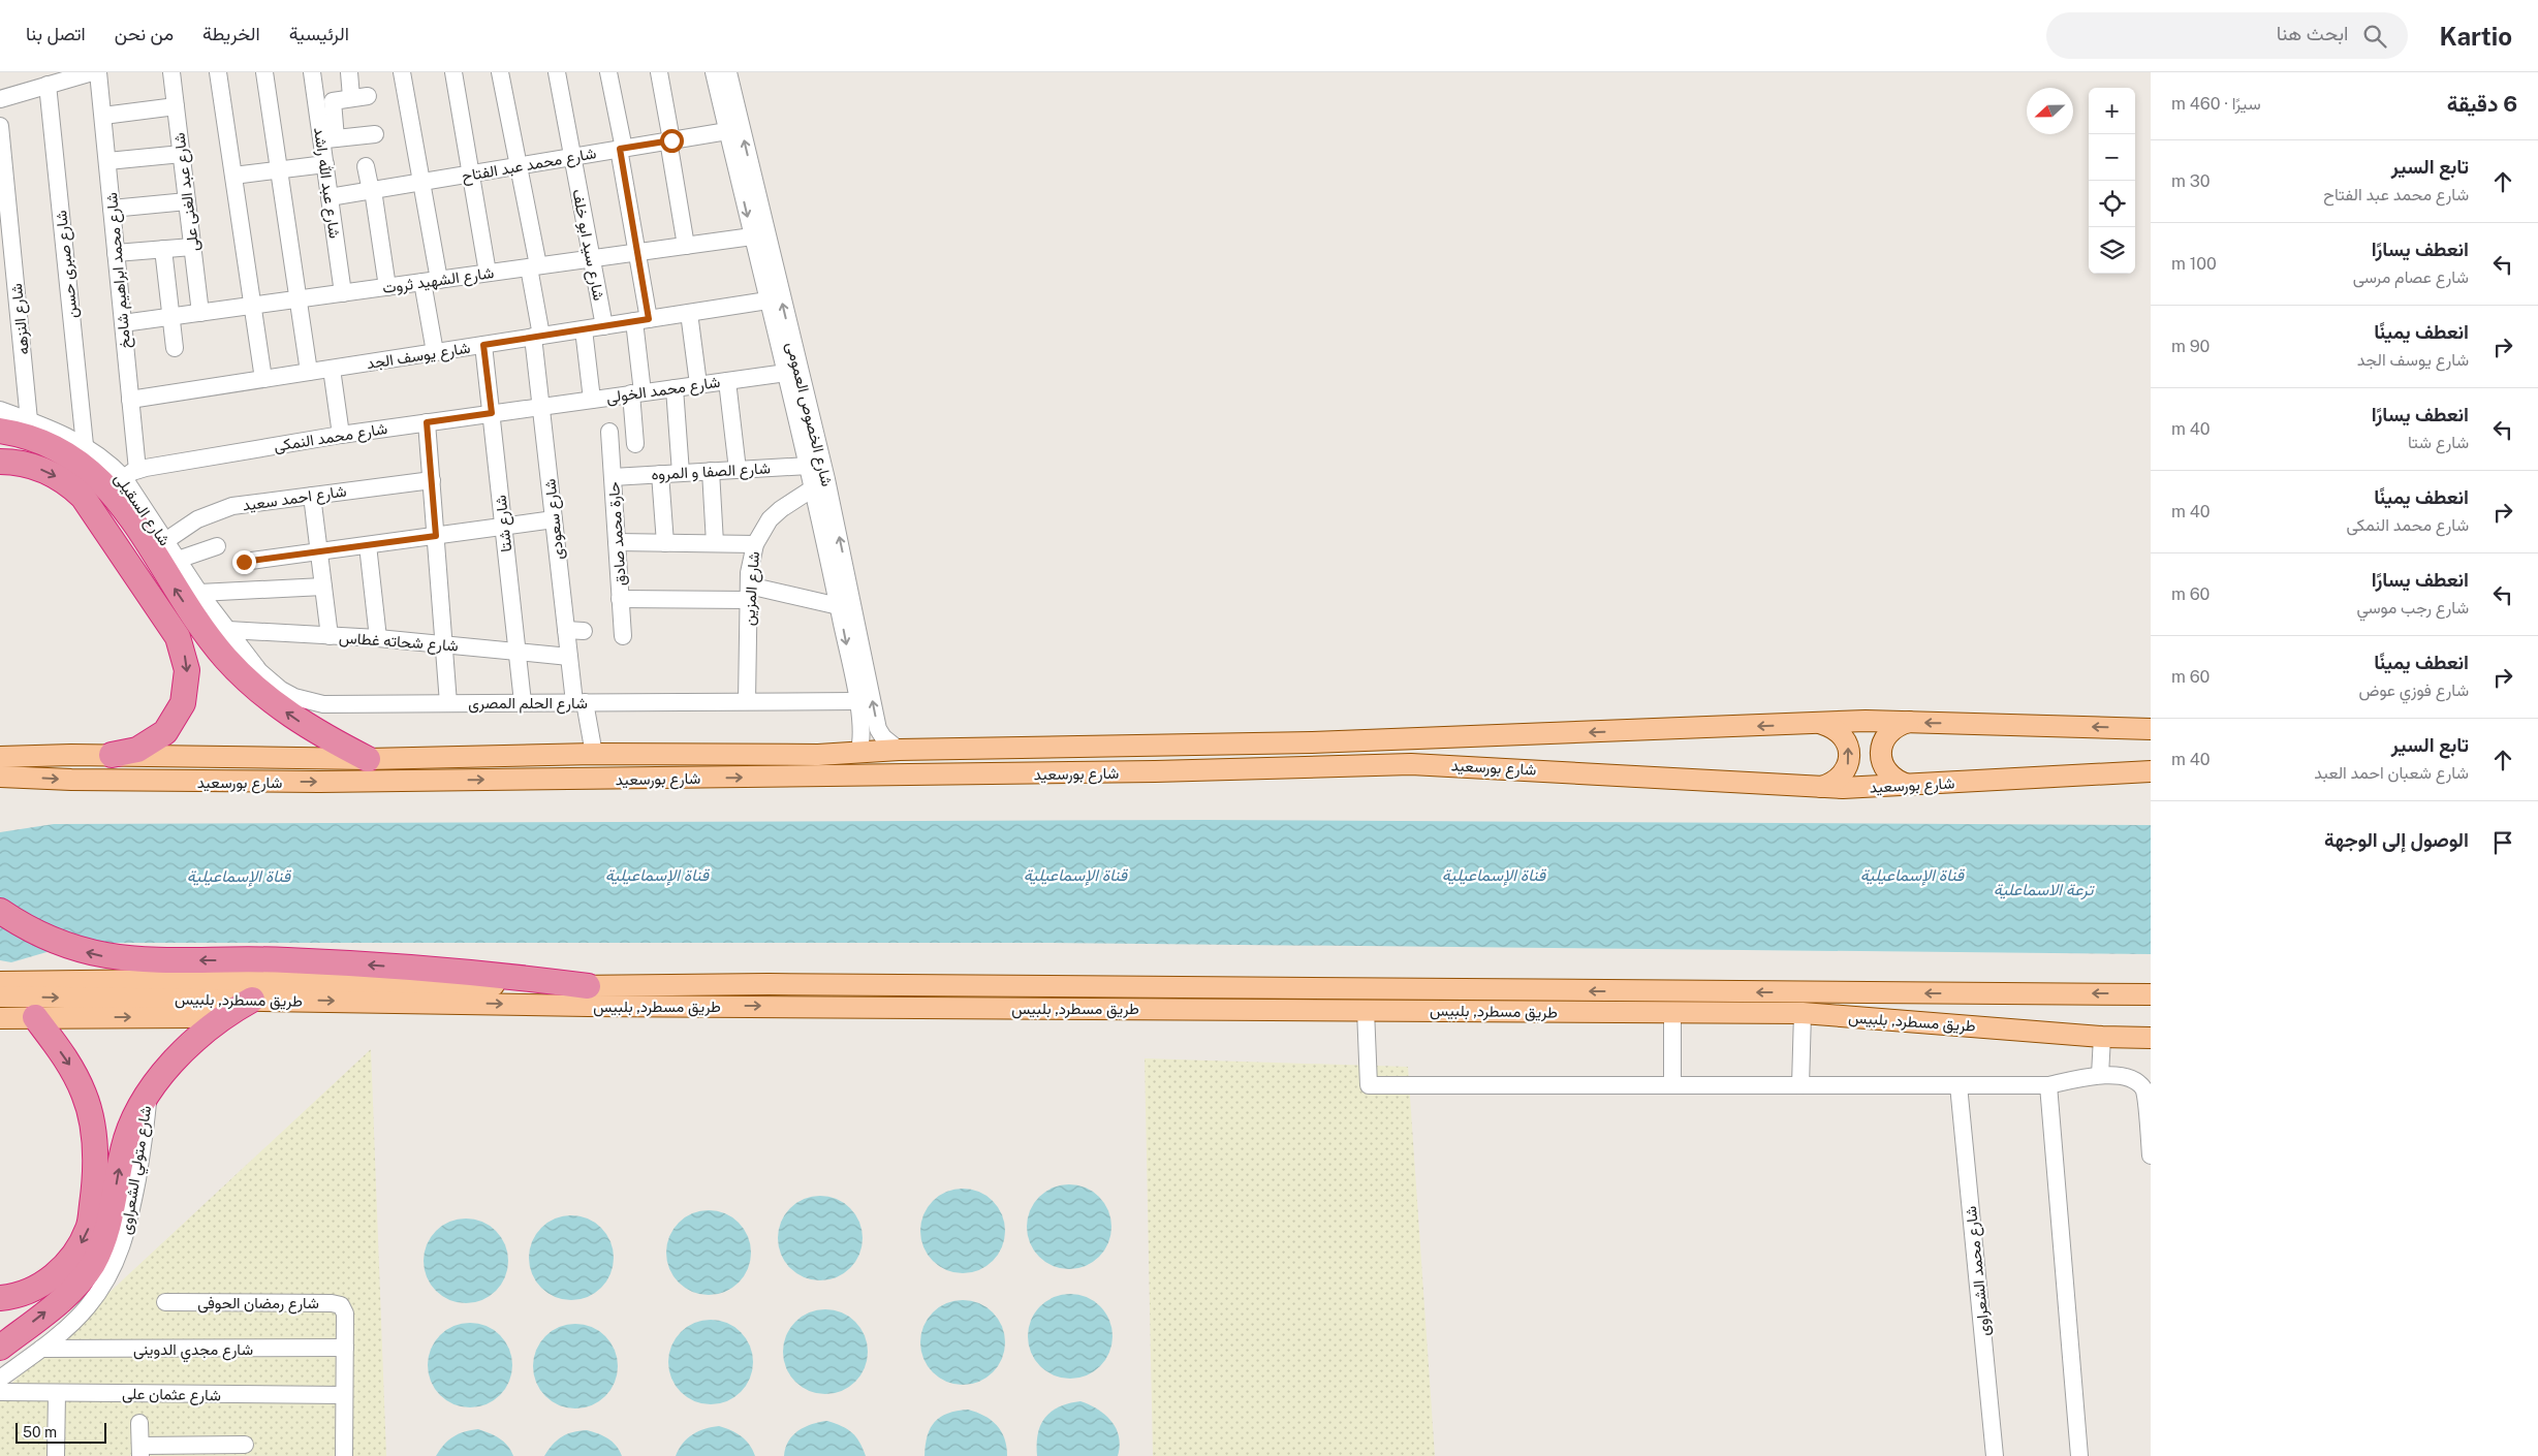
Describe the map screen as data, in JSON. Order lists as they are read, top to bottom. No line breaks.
{"streets":{"main road":["شارع بورسعيد","طريق مسطرد, بلبيس"],"street":["شارع محمد عبد الفتاح","شارع عبد الله راشد","شارع عبد الغنى على","شارع سيد ابو خلف","شارع صبرى حسن","شارع محمد ابراهيم شامخ","شارع الشهيد ثروت","شارع النزهه","شارع يوسف الجد","شارع محمد الخولى","شارع الخصوص العمومى","شارع محمد النمكى","شارع الصفا و المروه","شارع احمد سعيد","شارع السقيلى","شارع سعودى","شارع شتا","حارة محمد صادق","شارع المزين","شارع شحاته غطاس","شارع الحلم المصرى","شارع متولي الشعراوى","شارع محمد الشعراوى","شارع رمضان الحوفى","شارع مجدي الدوينى","شارع عثمان على"]},"crossings":[["شارع محمد عبد الفتاح","شارع عبد الله راشد"],["شارع محمد عبد الفتاح","شارع سيد ابو خلف"],["شارع محمد عبد الفتاح","شارع الخصوص العمومى"],["شارع محمد عبد الفتاح","شارع سعودى"],["شارع عبد الله راشد","شارع الشهيد ثروت"],["شارع عبد الغنى على","شارع الشهيد ثروت"],["شارع سيد ابو خلف","شارع الشهيد ثروت"],["شارع سيد ابو خلف","شارع يوسف الجد"],["شارع صبرى حسن","شارع السقيلى"],["شارع محمد ابراهيم شامخ","شارع الشهيد ثروت"],["شارع محمد ابراهيم شامخ","شارع يوسف الجد"],["شارع محمد ابراهيم شامخ","شارع محمد النمكى"],["شارع محمد ابراهيم شامخ","شارع السقيلى"],["شارع الشهيد ثروت","شارع الخصوص العمومى"],["شارع الشهيد ثروت","شارع سعودى"],["شارع النزهه","شارع السقيلى"],["شارع يوسف الجد","شارع الخصوص العمومى"],["شارع يوسف الجد","شارع سعودى"],["شارع يوسف الجد","شارع شتا"],["شارع محمد الخولى","شارع الخصوص العمومى"],["شارع محمد الخولى","شارع محمد النمكى"],["شارع محمد الخولى","شارع سعودى"],["شارع الخصوص العمومى","شارع الصفا و المروه"],["شارع الخصوص العمومى","شارع المزين"],["شارع الخصوص العمومى","شارع الحلم المصرى"],["شارع الخصوص العمومى","شارع بورسعيد"],["شارع محمد النمكى","شارع السقيلى"],["شارع محمد النمكى","شارع سعودى"],["شارع محمد النمكى","شارع شتا"],["شارع الصفا و المروه","حارة محمد صادق"],["شارع احمد سعيد","شارع السقيلى"],["شارع السقيلى","شارع شحاته غطاس"],["شارع السقيلى","شارع الحلم المصرى"],["شارع سعودى","شارع شحاته غطاس"],["شارع سعودى","شارع الحلم المصرى"],["شارع سعودى","شارع بورسعيد"],["شارع شتا","شارع شحاته غطاس"],["شارع شتا","شارع الحلم المصرى"],["شارع المزين","شارع الحلم المصرى"],["شارع شحاته غطاس","شارع الحلم المصرى"],["شارع متولي الشعراوى","شارع مجدي الدوينى"],["شارع رمضان الحوفى","شارع مجدي الدوينى"]],"water":["قناة الإسماعيلية","ترعة الاسماعلية"],"scale_bar":"50 m","north":"left","page":{"header":"Kartio","search":"ابحث هنا","nav":["الرئيسية","الخريطة","من نحن","اتصل بنا"],"heading":["6 دقيقة","سيرًا · 460 m"],"map_buttons":["+","−"],"list":[["تابع السير","شارع محمد عبد الفتاح","30 m"],["انعطف يسارًا","شارع عصام مرسى","100 m"],["انعطف يمينًا","شارع يوسف الجد","90 m"],["انعطف يسارًا","شارع شتا","40 m"],["انعطف يمينًا","شارع محمد النمكى","40 m"],["انعطف يسارًا","شارع رجب موسي","60 m"],["انعطف يمينًا","شارع فوزي عوض","60 m"],["تابع السير","شارع شعبان احمد العبد","40 m"],"الوصول إلى الوجهة"],"scale":"50 m"}}
